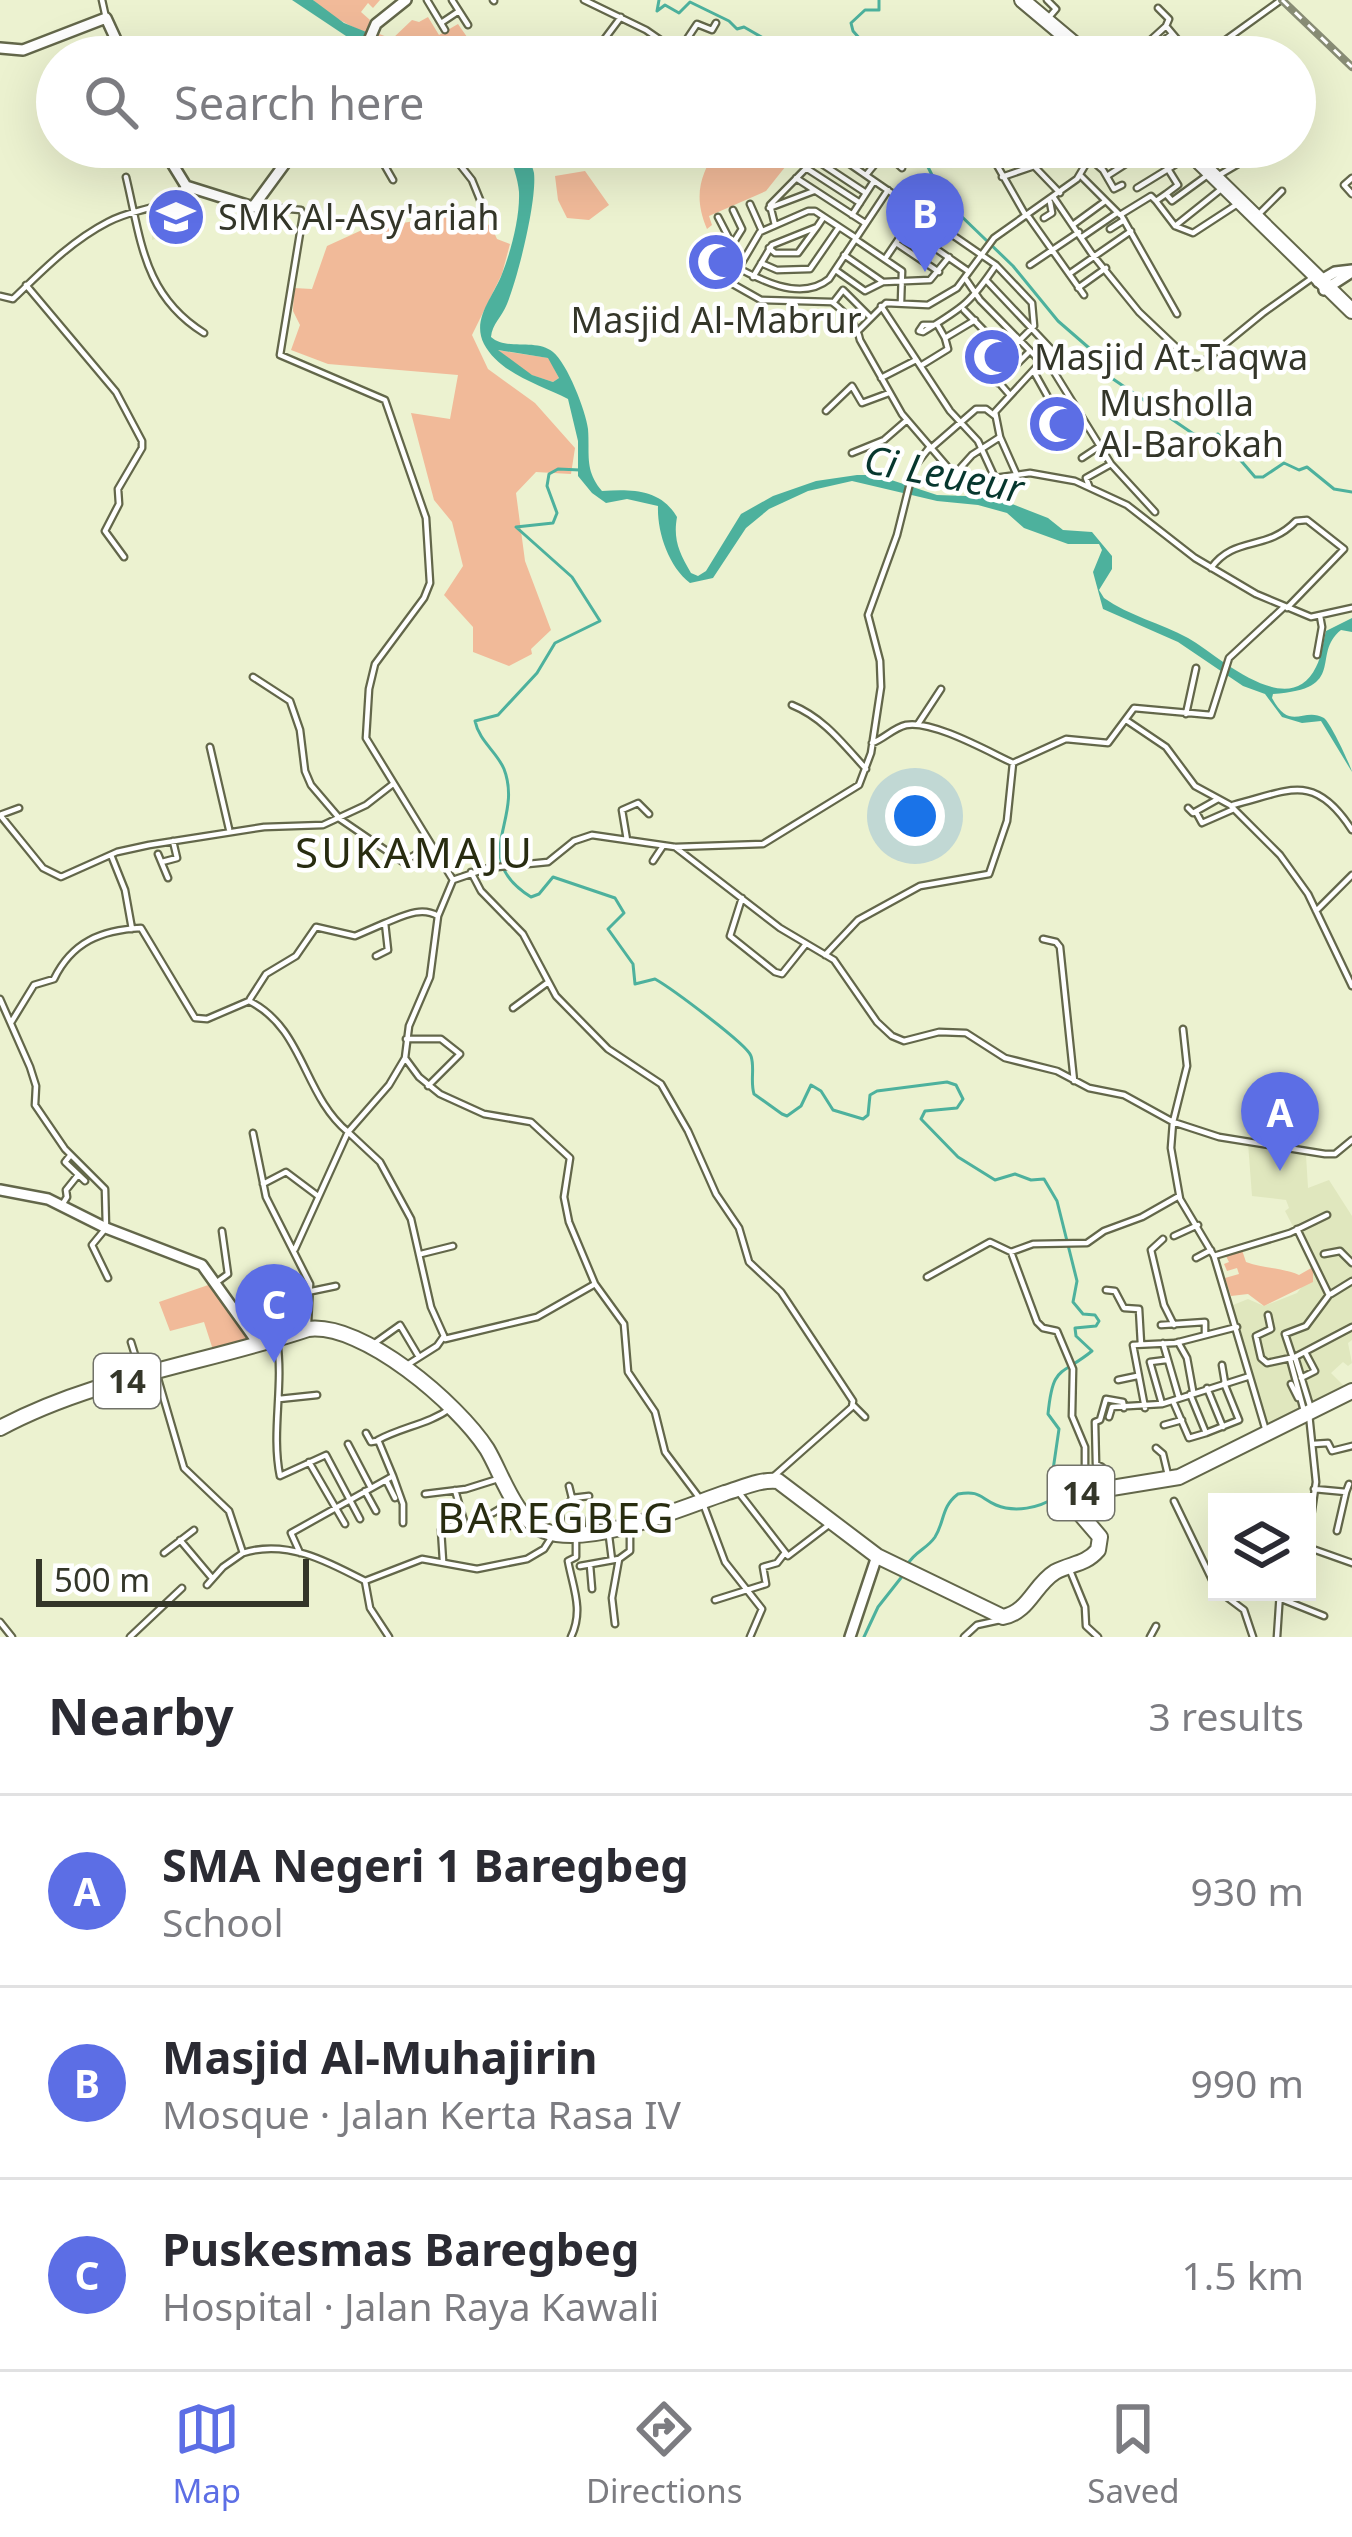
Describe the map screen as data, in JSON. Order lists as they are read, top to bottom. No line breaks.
{"streets":{"highway":["14"]},"districts":["SUKAMAJU","BAREGBEG"],"water":["Ci Leueur"],"places":{"school or university":["SMK Al-Asy'ariah"],"mosque":["Masjid Al-Mabrur","Masjid At-Taqwa","Musholla Al-Barokah"]},"scale_bar":"500 m","page":{"search":"Search here","pins":["B","A","C"],"scale":"500 m","heading":["Nearby","3 results"],"list":[{"mark":"A","name":"SMA Negeri 1 Baregbeg","note":"School","value":"930 m"},{"mark":"B","name":"Masjid Al-Muhajirin","note":"Mosque · Jalan Kerta Rasa IV","value":"990 m"},{"mark":"C","name":"Puskesmas Baregbeg","note":"Hospital · Jalan Raya Kawali","value":"1.5 km"}],"nav":["Map","Directions","Saved"]}}
